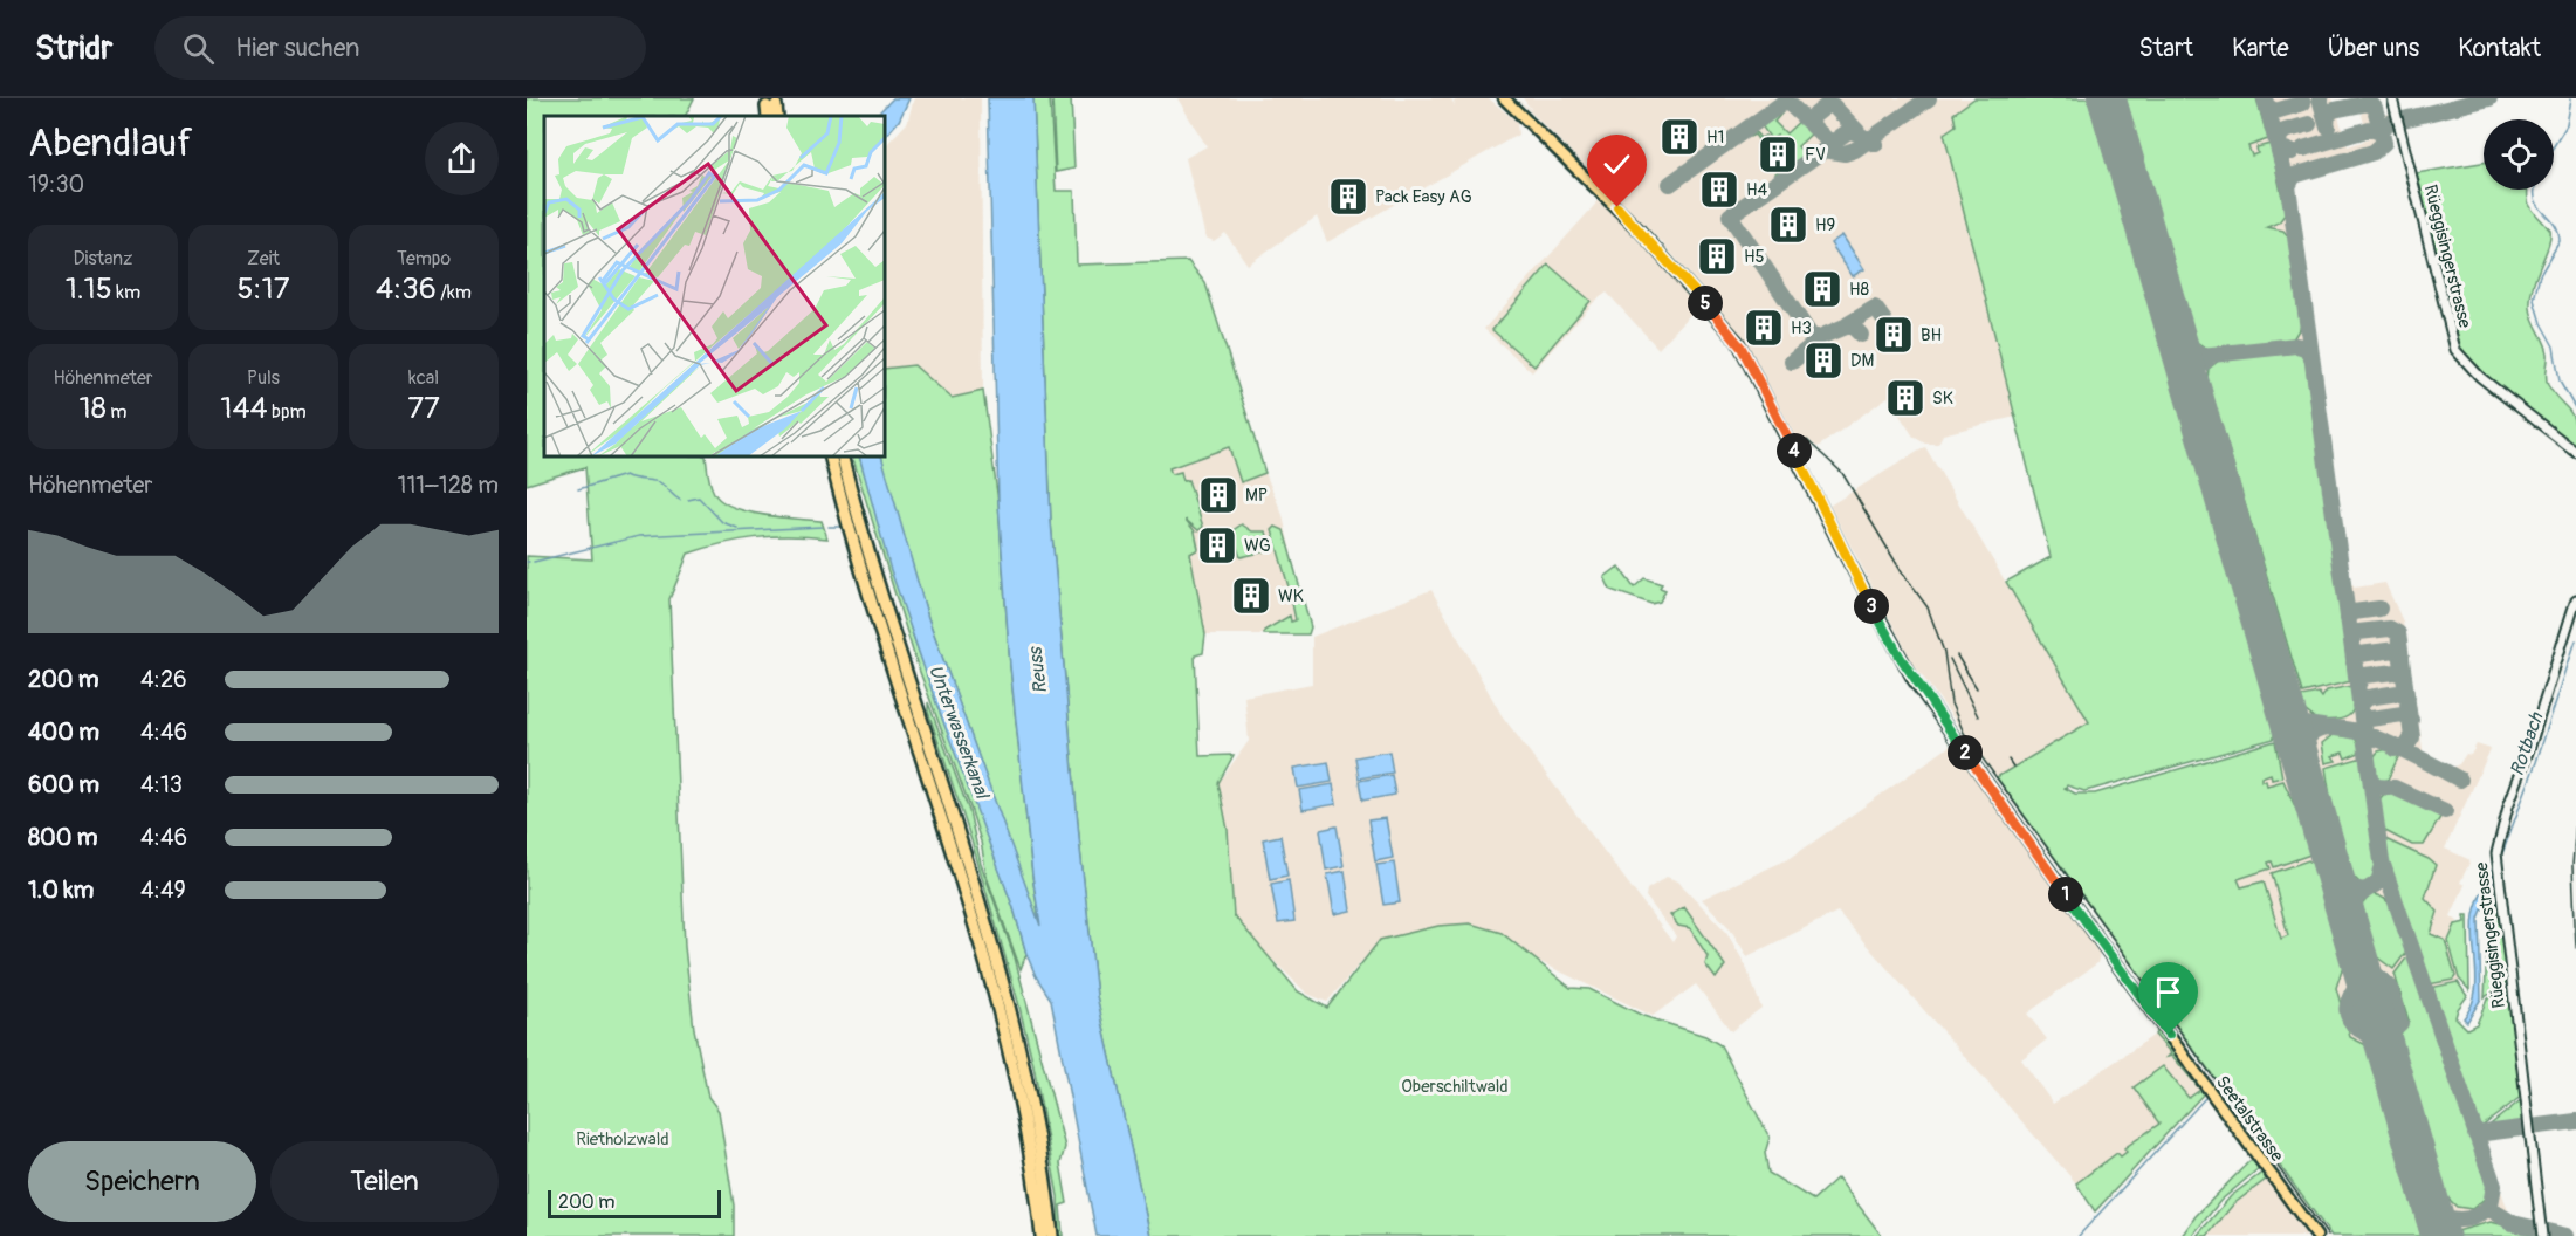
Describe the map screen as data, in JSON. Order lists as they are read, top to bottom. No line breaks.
{"streets":{"main road":["Rüeggisingerstrasse","Seetalstrasse"]},"water":["Reuss","Unterwasserkanal","Rotbach"],"parks":["Oberschiltwald","Rietholzwald"],"places":{"building":["H1","FV","H4","Pack Easy AG","H9","H5","H8","H3","BH","DM","SK","MP","WG","WK"]},"scale_bar":"200 m","page":{"header":"Stridr","search":"Hier suchen","nav":["Start","Karte","Über uns","Kontakt"],"heading":["Abendlauf","19:30"],"stats":[["Distanz","1.15 km"],["Zeit","5:17"],["Tempo","4:36 /km"],["Höhenmeter","18 m"],["Puls","144 bpm"],["kcal","77"]],"pins":["5","4","3","2","1"],"chart":["Höhenmeter","111–128 m"],"list":[{"name":"200 m","note":"4:26"},{"name":"400 m","note":"4:46"},{"name":"600 m","note":"4:13"},{"name":"800 m","note":"4:46"},{"name":"1.0 km","note":"4:49"}],"buttons":["Speichern","Teilen"],"scale":"200 m"}}
